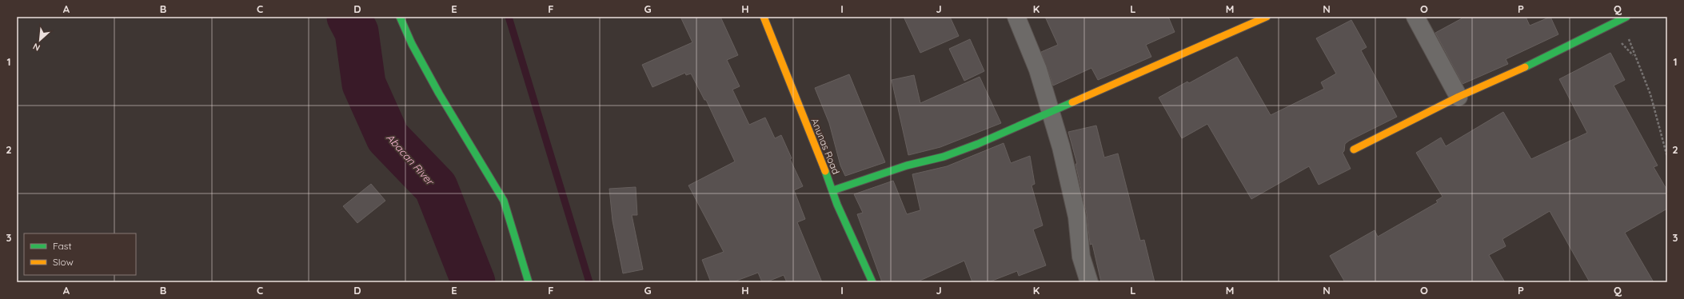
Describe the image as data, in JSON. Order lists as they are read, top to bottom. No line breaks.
{"streets":{"street":["Anunas Road"]},"water":["Abacan River"],"legend":["Fast","Slow"],"north":"bottom left","grid":{"columns":["A","B","C","D","E","F","G","H","I","J","K","L","M","N","O","P","Q"],"rows":["1","2","3"]}}
